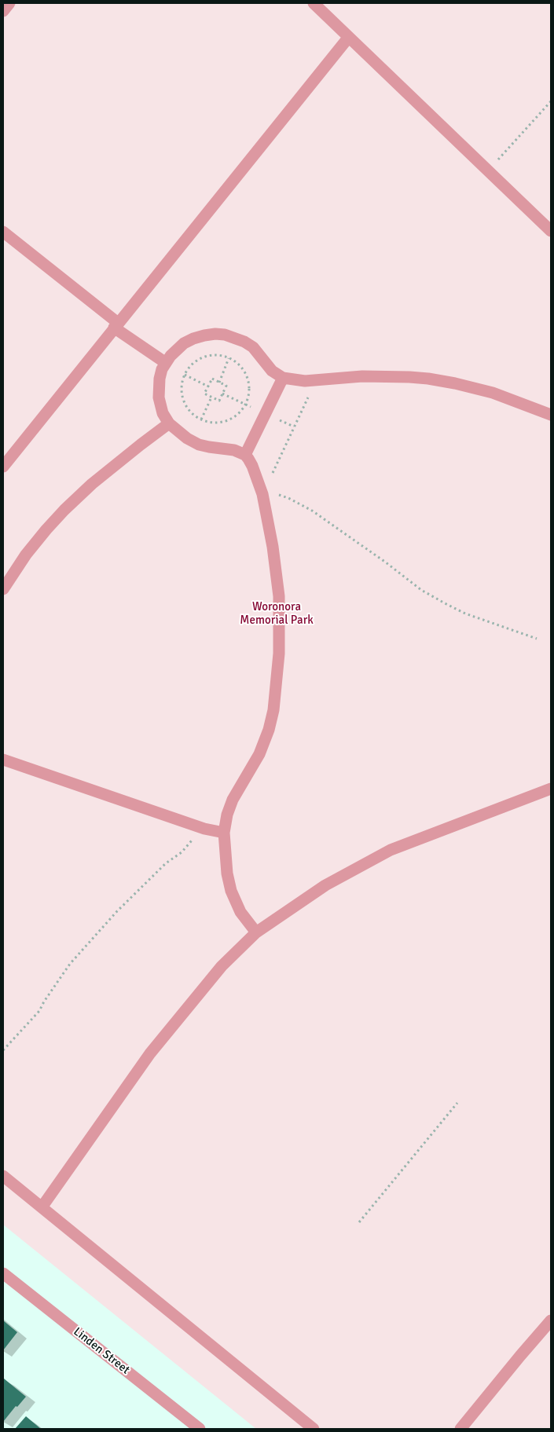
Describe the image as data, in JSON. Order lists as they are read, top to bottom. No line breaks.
{"streets":{"street":["Linden Street"]},"parks":["Woronora Memorial Park"]}
